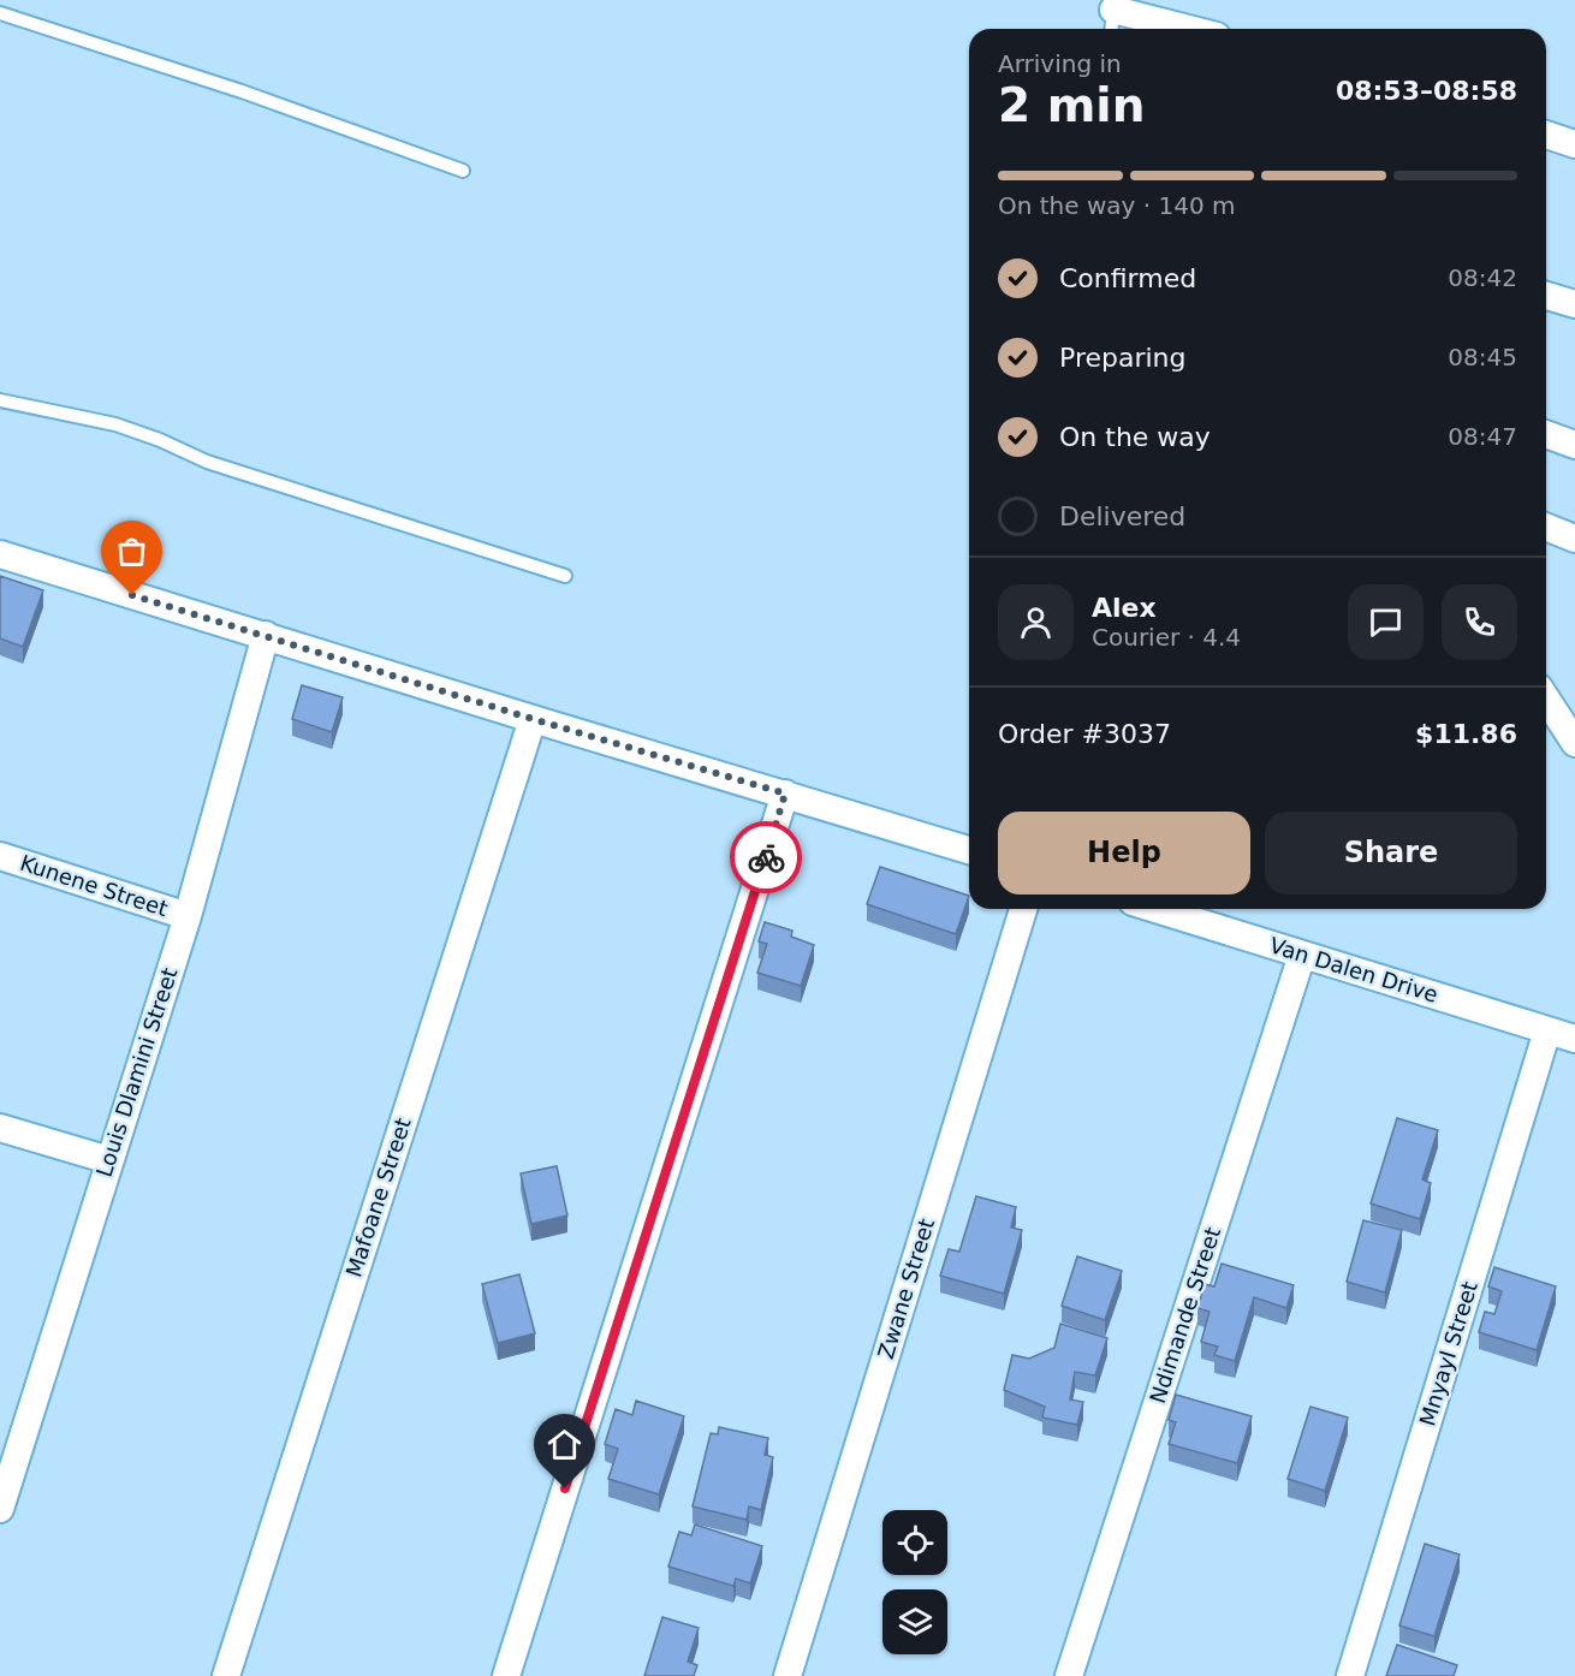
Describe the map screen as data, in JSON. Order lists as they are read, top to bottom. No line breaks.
{"streets":{"street":["Kunene Street","Van Dalen Drive","Louis Dlamini Street","Mafoane Street","Zwane Street","Ndimande Street","Mnyayl Street"]},"crossings":[["Kunene Street","Louis Dlamini Street"],["Van Dalen Drive","Ndimande Street"],["Van Dalen Drive","Mnyayl Street"]],"page":{"heading":["2 min","Arriving in","08:53–08:58"],"panel":["Alex","Courier · 4.4","Order #3037","$11.86"],"bar":"On the way · 140 m","list":[["Confirmed","08:42"],["Preparing","08:45"],["On the way","08:47"],"Delivered"],"buttons":["Help","Share"]}}
